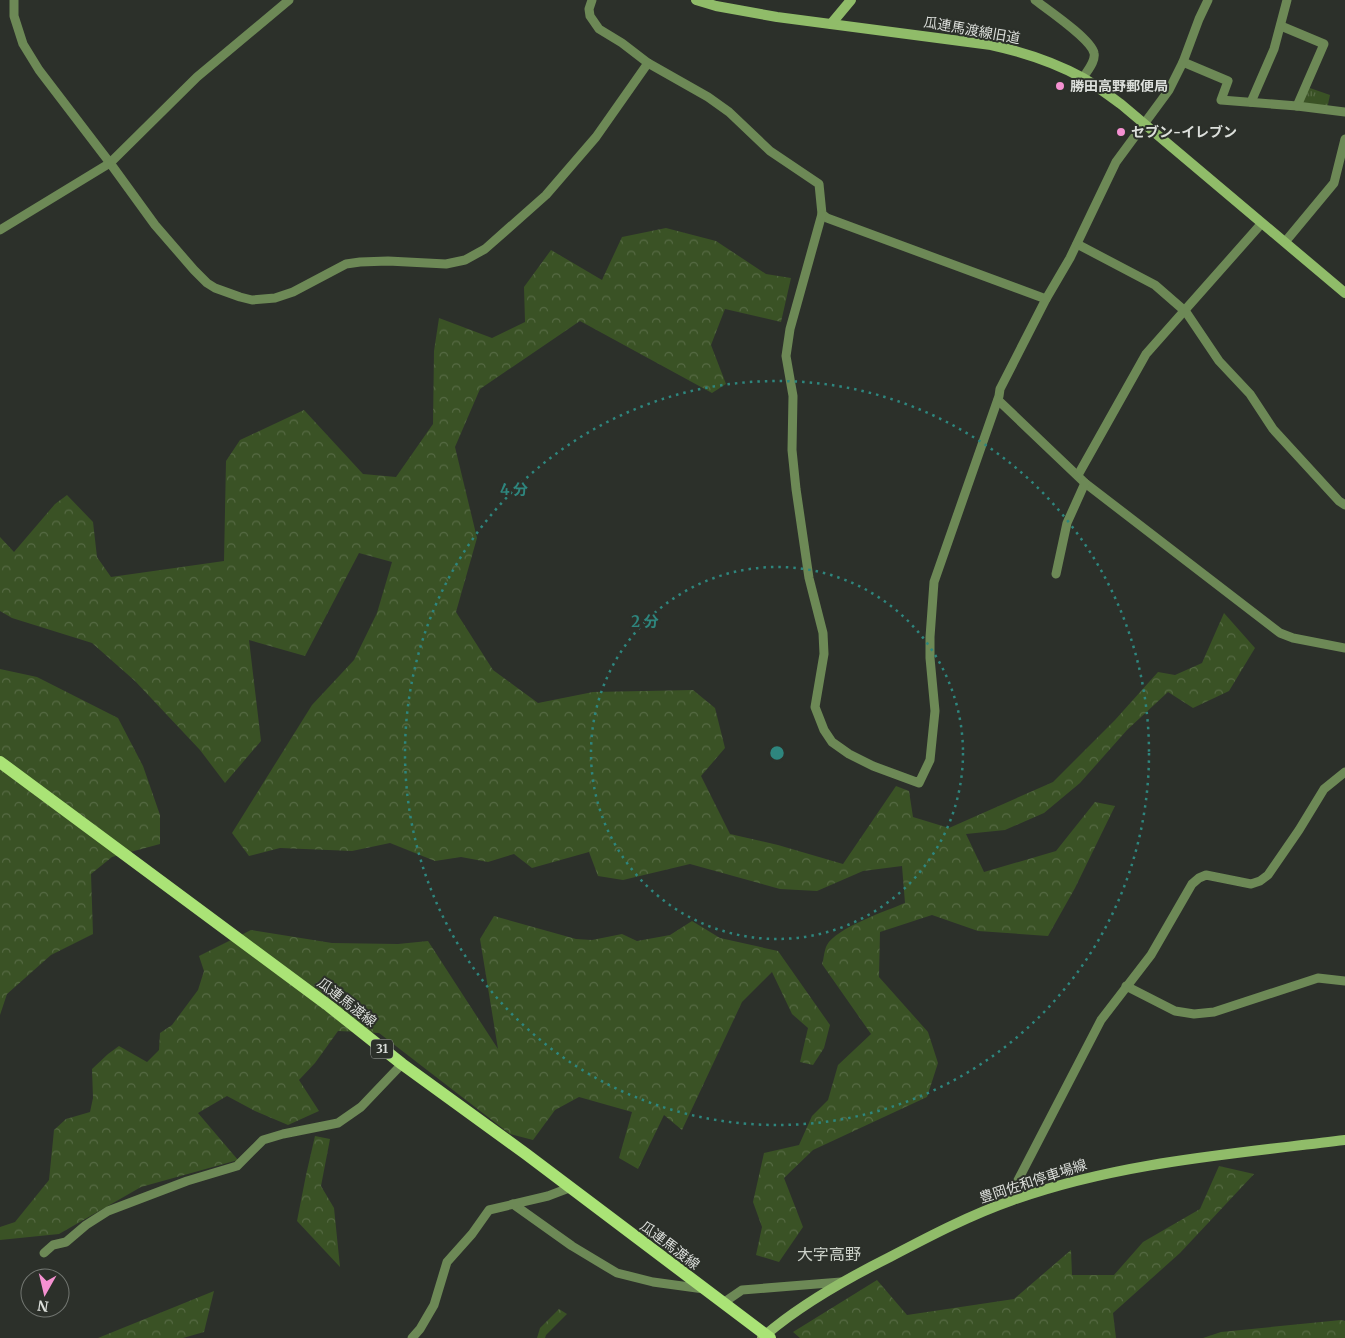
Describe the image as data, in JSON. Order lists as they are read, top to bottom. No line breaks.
{"streets":{"main road":["瓜連馬渡線","31"],"street":["瓜連馬渡線旧道","豊岡佐和停車場線"]},"crossings":[["瓜連馬渡線","豊岡佐和停車場線"]],"districts":["大字高野"],"places":["勝田高野郵便局","セブン-イレブン"],"north":"bottom","rings":["4 分","2 分"]}
